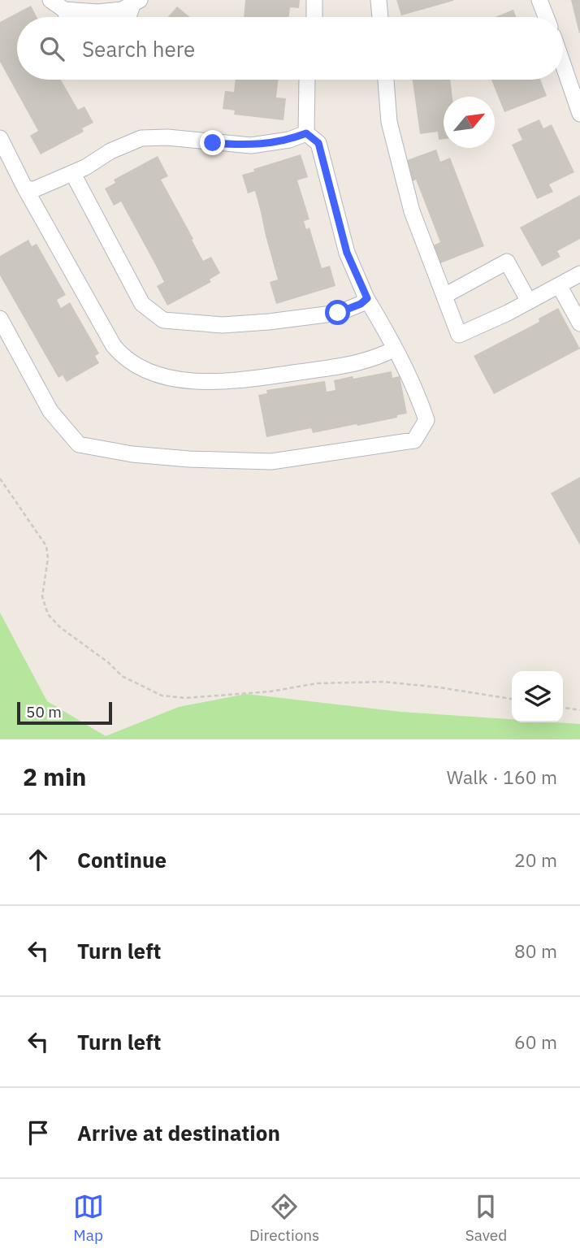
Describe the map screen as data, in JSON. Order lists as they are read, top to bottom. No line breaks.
{"scale_bar":"50 m","north":"top right","page":{"search":"Search here","scale":"50 m","heading":["2 min","Walk · 160 m"],"list":[["Continue","20 m"],["Turn left","80 m"],["Turn left","60 m"],"Arrive at destination"],"nav":["Map","Directions","Saved"]}}
